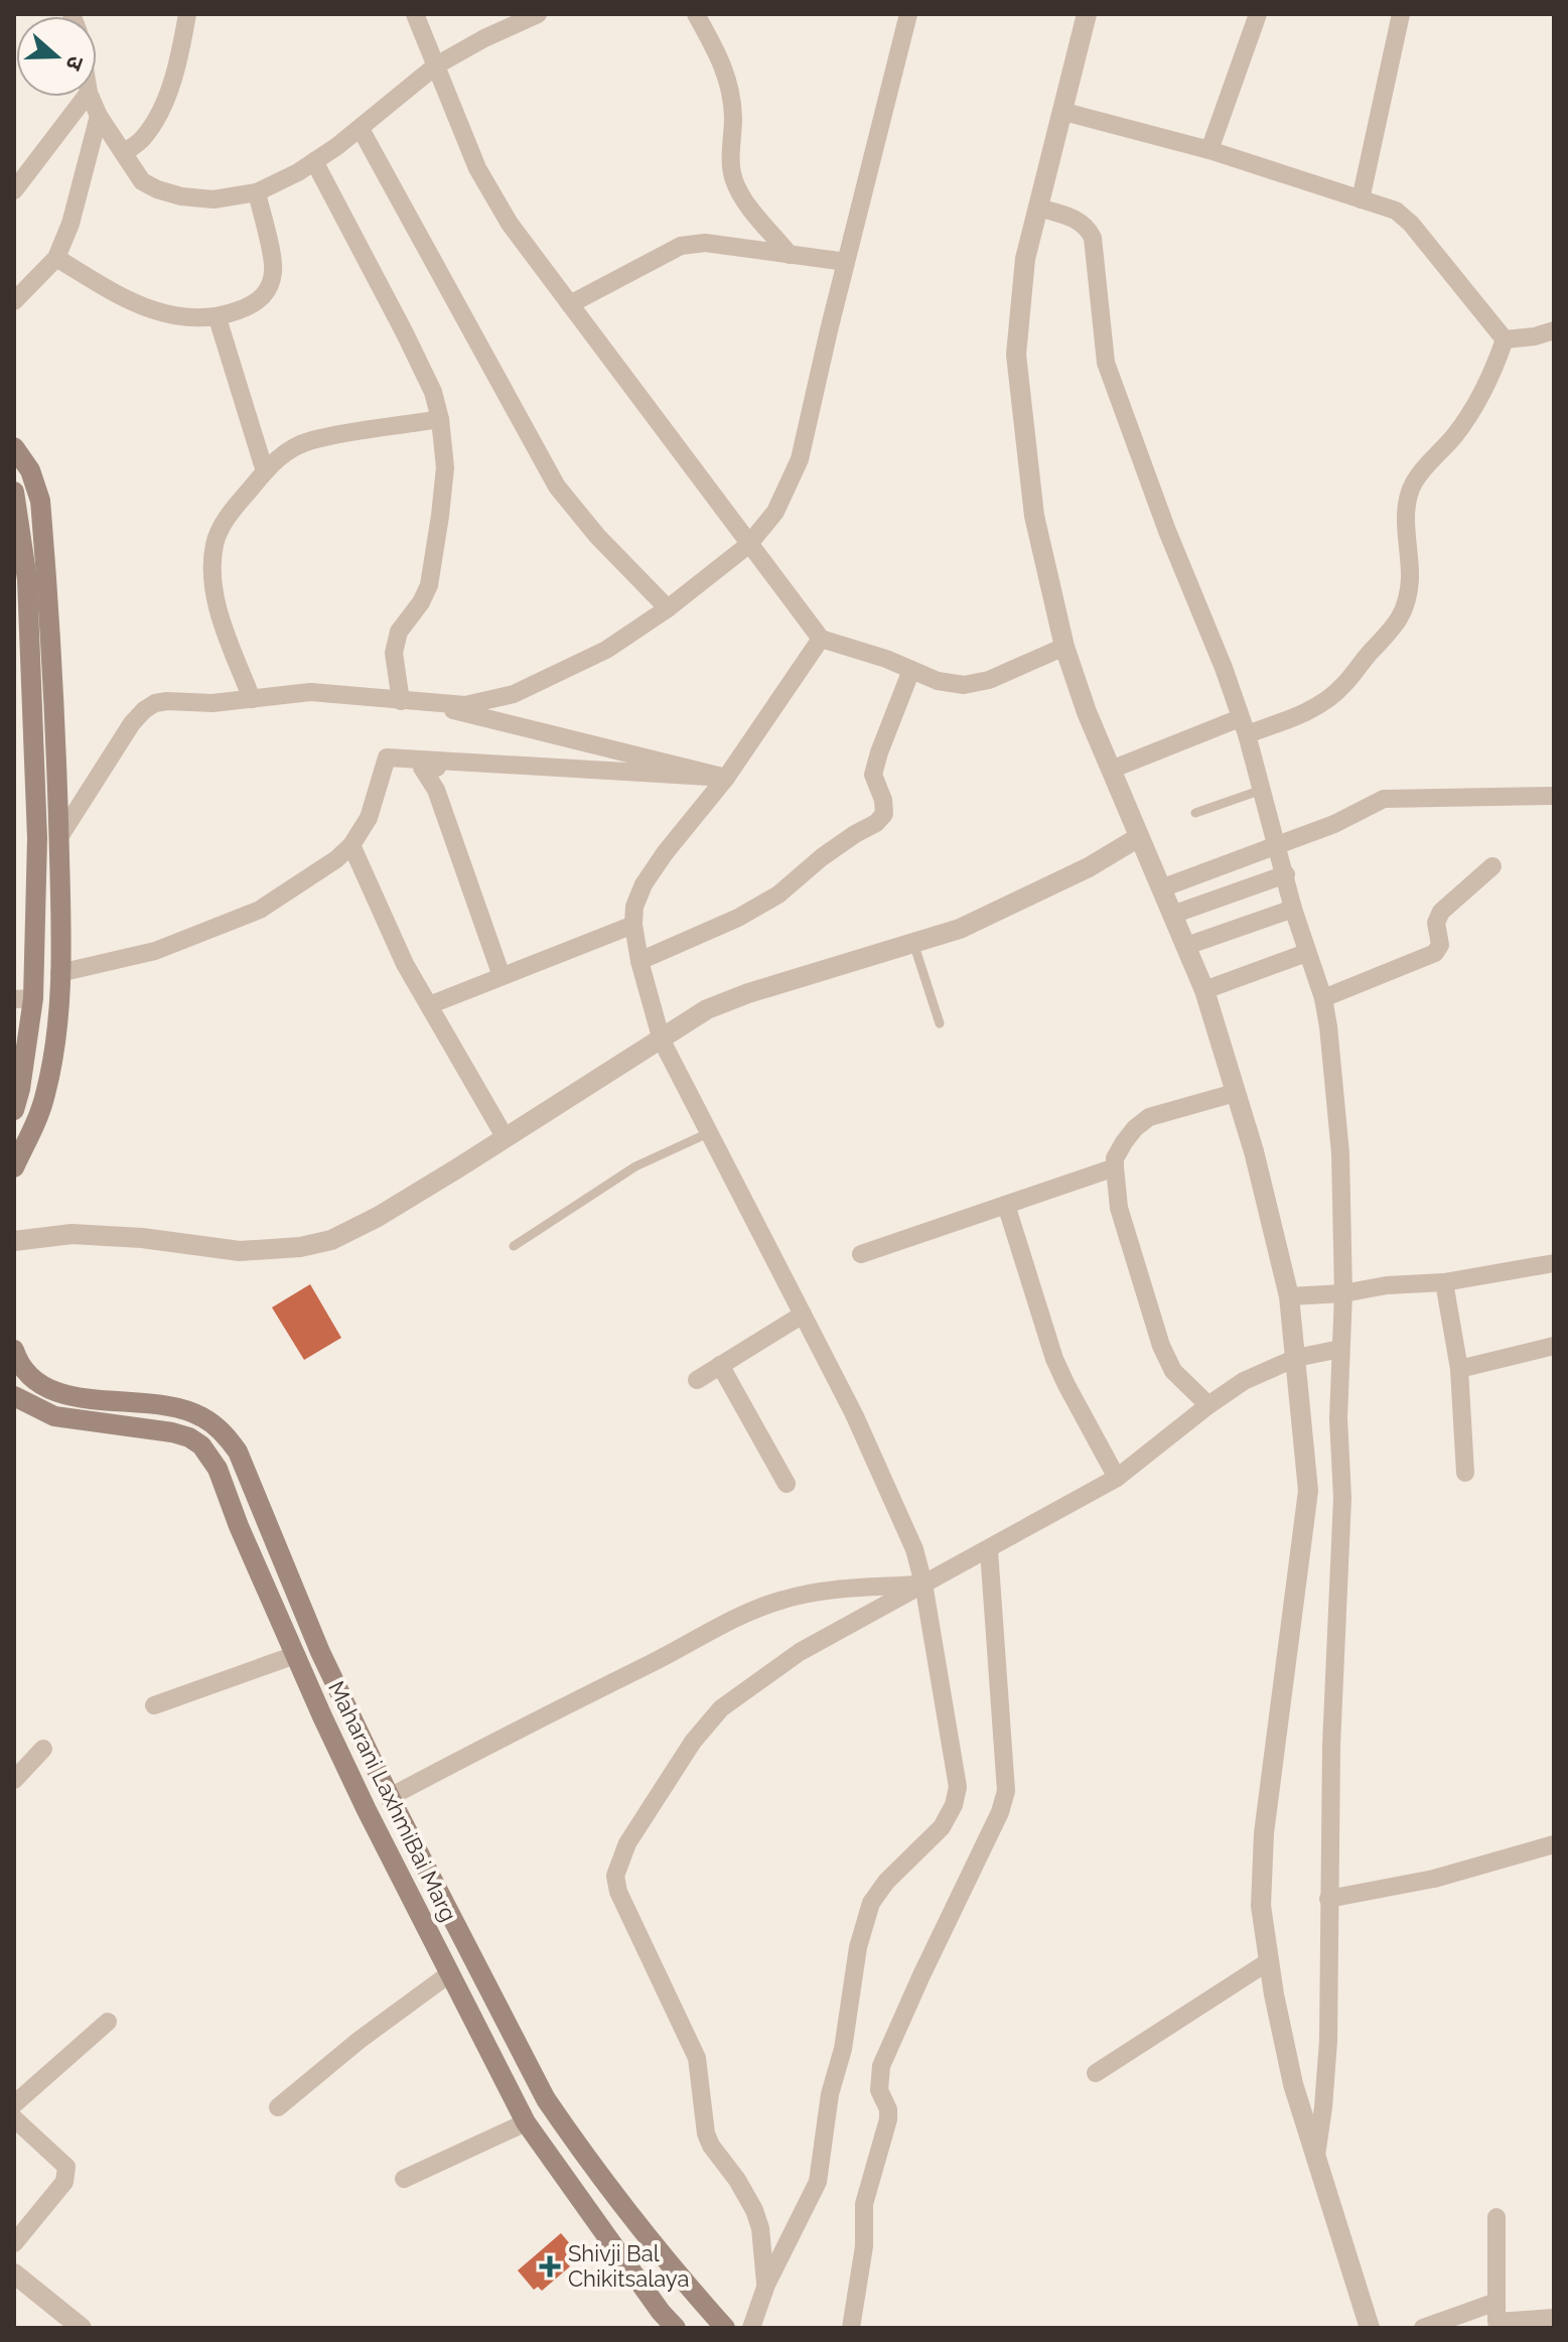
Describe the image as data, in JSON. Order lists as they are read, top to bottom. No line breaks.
{"streets":{"main road":["Maharani LaxhmiBai Marg"]},"places":{"health":["Shivji Bal Chikitsalaya"]},"north":"right"}
